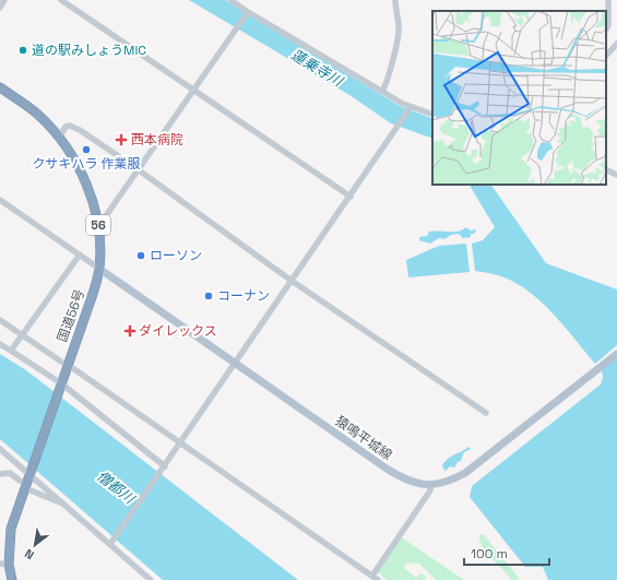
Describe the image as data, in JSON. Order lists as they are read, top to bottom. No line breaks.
{"streets":{"highway":["56","国道56号"],"main road":["猿鳴平城線"]},"crossings":[["国道56号","猿鳴平城線"]],"water":["蓮乗寺川","僧都川"],"places":{"other":["道の駅みしょうMIC","クサキハラ 作業服","ローソン","コーナン"],"health":["西本病院","ダイレックス"]},"scale_bar":"100 m","north":"bottom left"}
